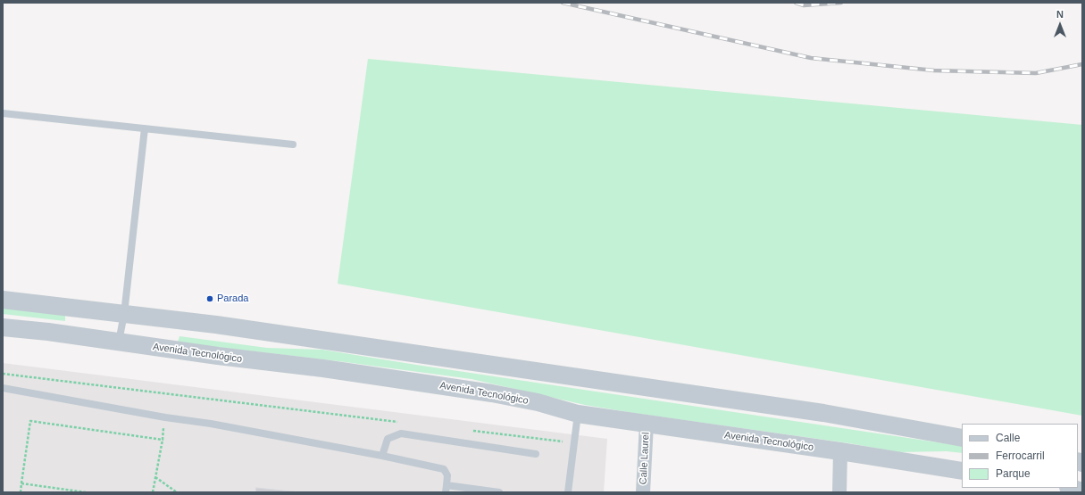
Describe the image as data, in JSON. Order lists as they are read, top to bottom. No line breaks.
{"streets":{"street":["Avenida Tecnológico","Calle Laurel"]},"crossings":[["Avenida Tecnológico","Calle Laurel"]],"places":["Parada"],"legend":["Calle","Ferrocarril","Parque"],"north":"top"}
